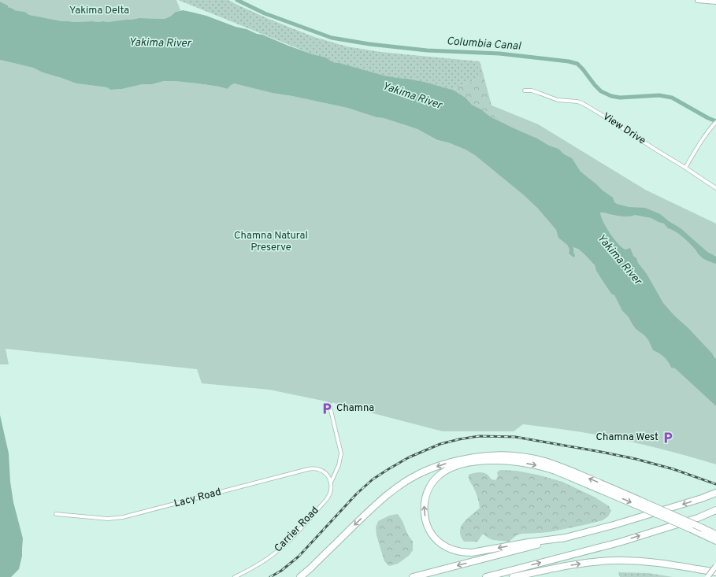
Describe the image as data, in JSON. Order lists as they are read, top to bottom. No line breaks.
{"streets":{"street":["View Drive","Lacy Road","Carrier Road"]},"crossings":[["Lacy Road","Carrier Road"]],"water":["Yakima River","Columbia Canal"],"parks":["Yakima Delta","Chamna Natural Preserve"],"places":{"parking":["Chamna","Chamna West"]}}
